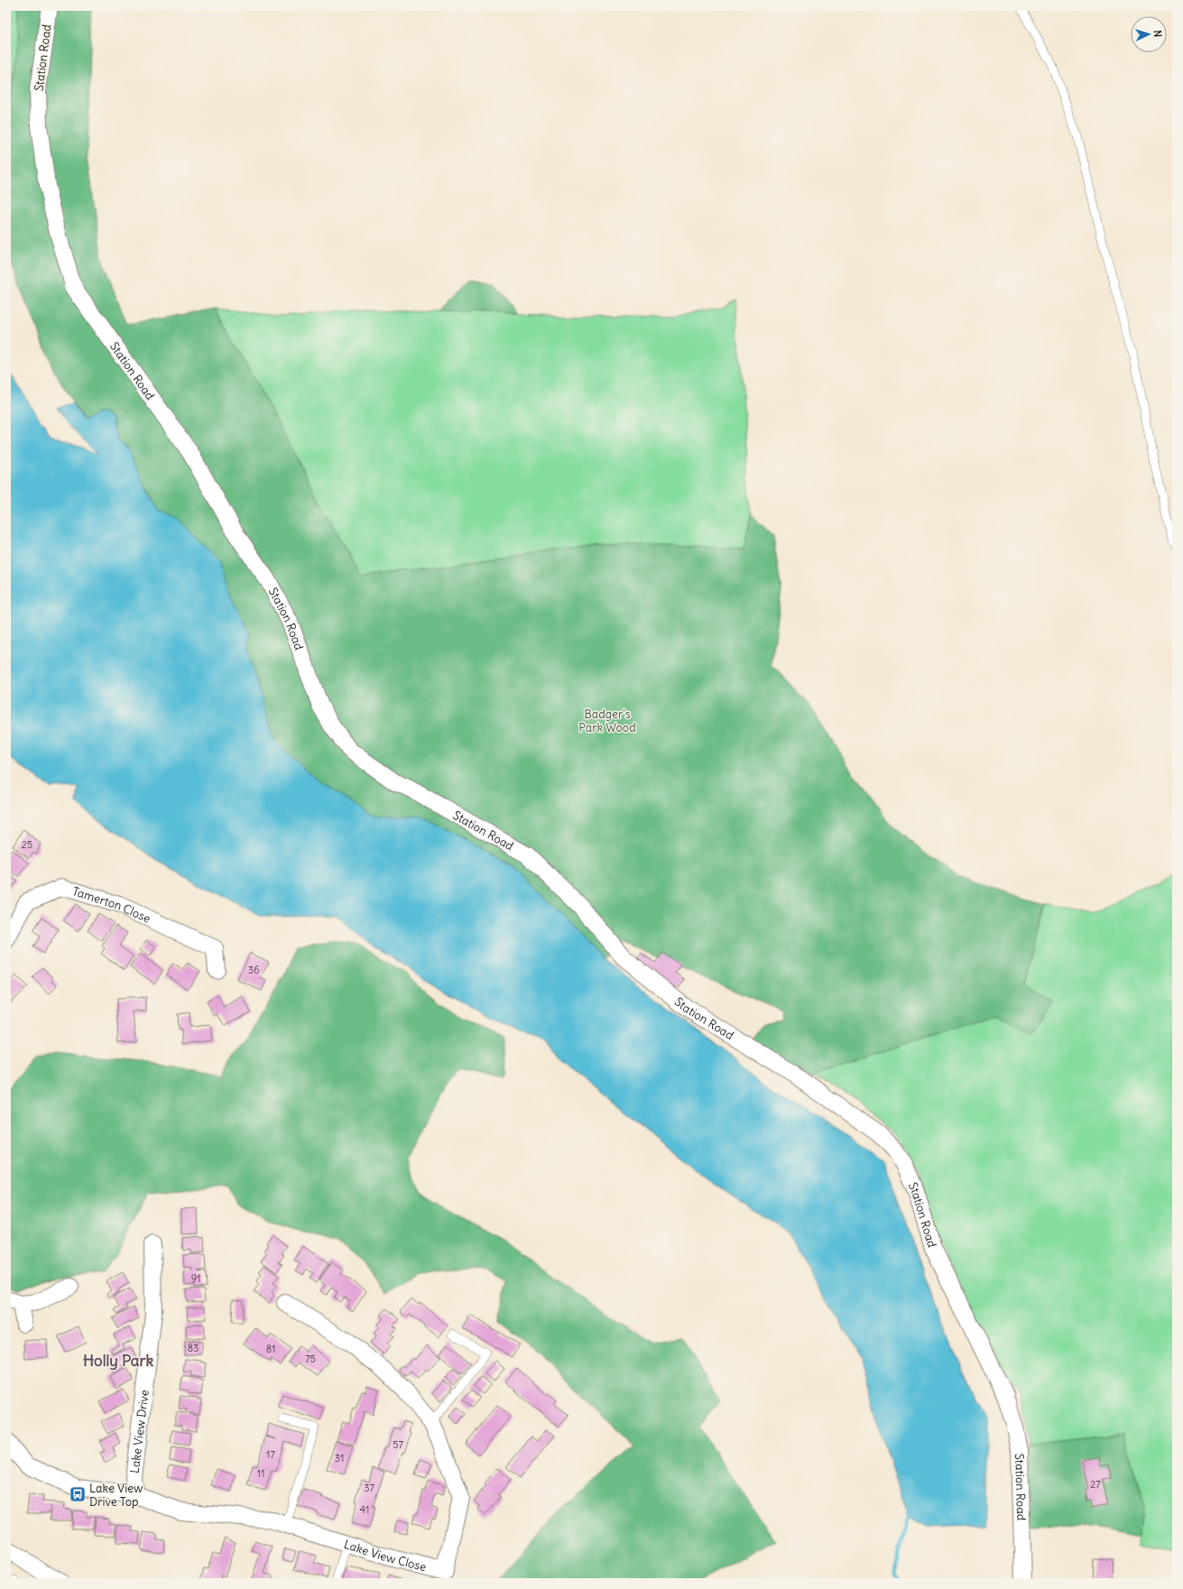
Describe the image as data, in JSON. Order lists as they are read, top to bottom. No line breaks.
{"streets":{"street":["Station Road","Tamerton Close","Lake View Drive","Lake View Close"]},"crossings":[["Lake View Drive","Lake View Close"]],"districts":["Holly Park"],"parks":["Badger's Park Wood"],"places":{"bus stop":["Lake View Drive Top"]},"house_numbers":["25","36","91","83","81","75","57","17","31","11","27","37","41"],"north":"right"}
